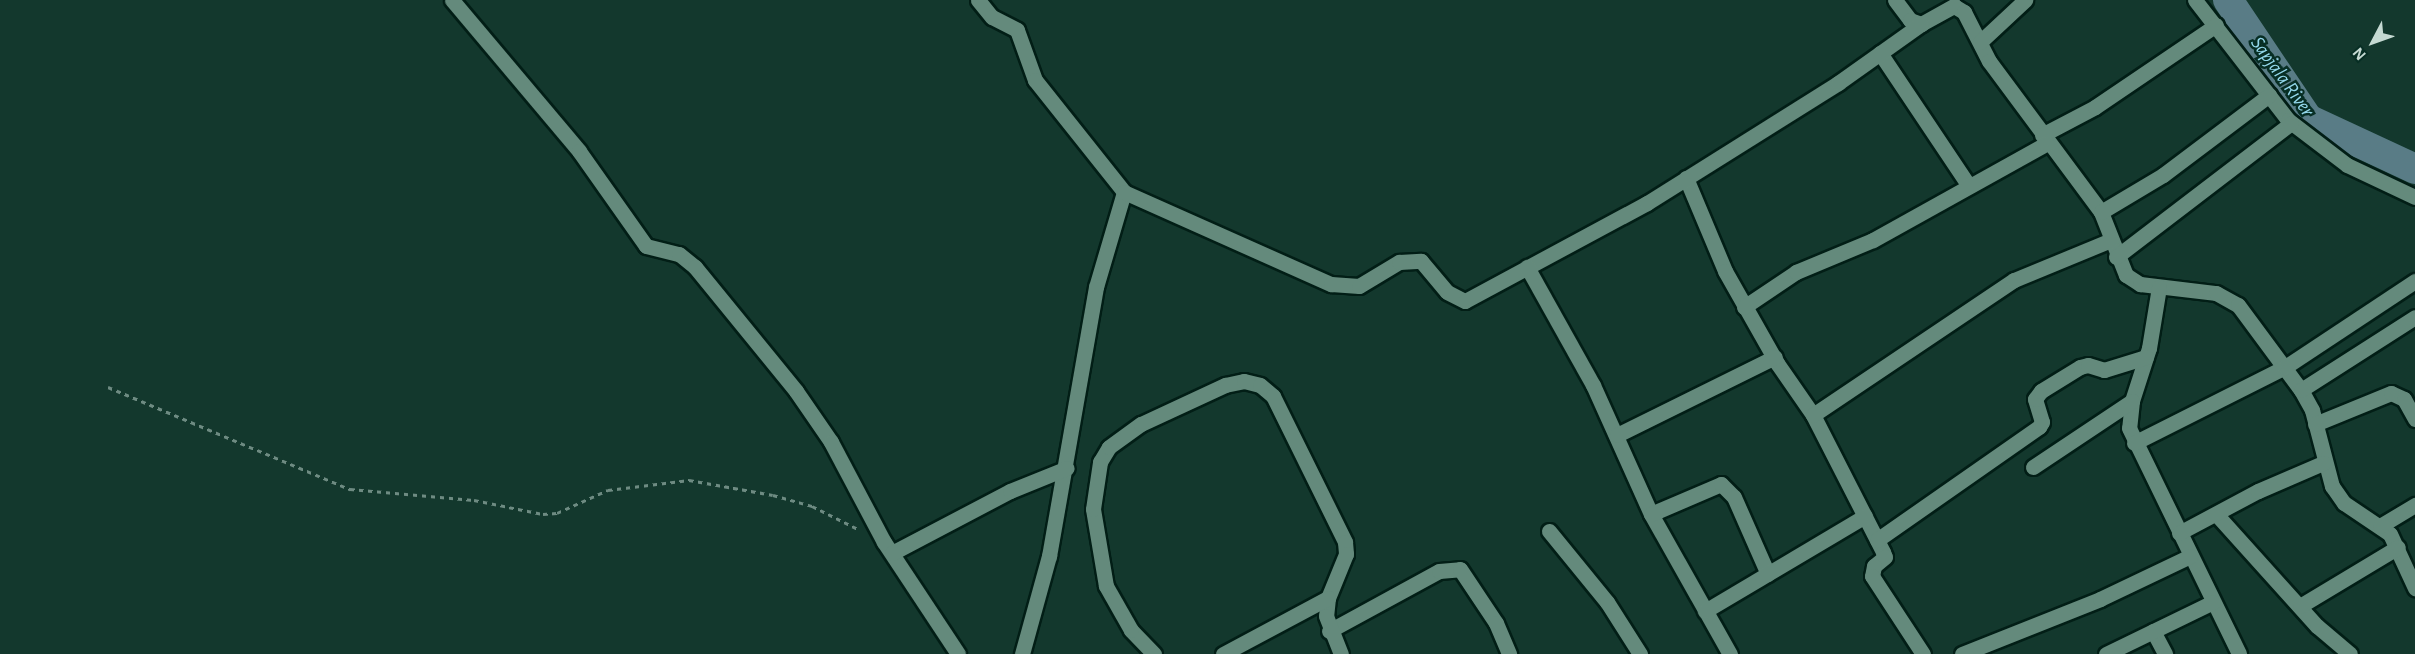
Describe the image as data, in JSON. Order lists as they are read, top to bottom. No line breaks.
{"water":["Sapjala River"],"north":"bottom left"}
